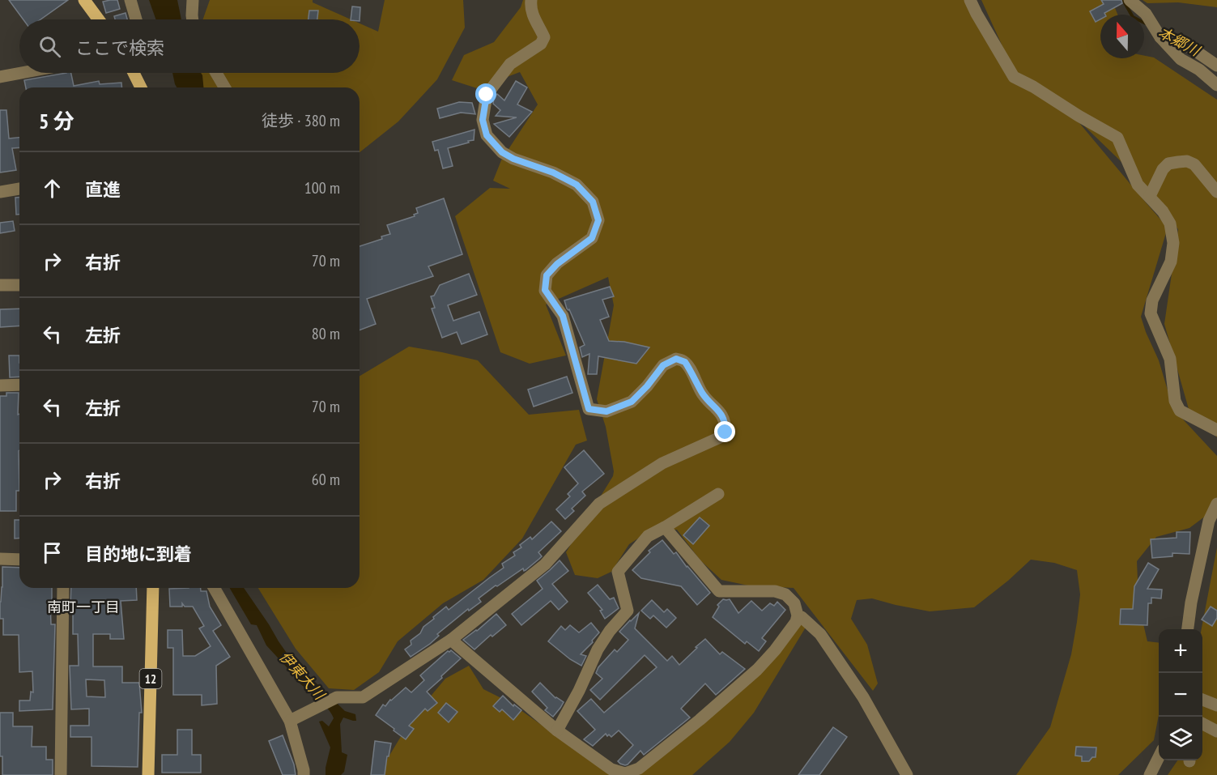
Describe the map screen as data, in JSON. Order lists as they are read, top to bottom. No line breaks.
{"streets":{"main road":["12"]},"districts":["南町一丁目"],"water":["本郷川","伊東大川"],"north":"top","page":{"search":"ここで検索","heading":["5 分","徒歩 · 380 m"],"list":[["直進","100 m"],["右折","70 m"],["左折","80 m"],["左折","70 m"],["右折","60 m"],"目的地に到着"],"map_buttons":["+","−"]}}
